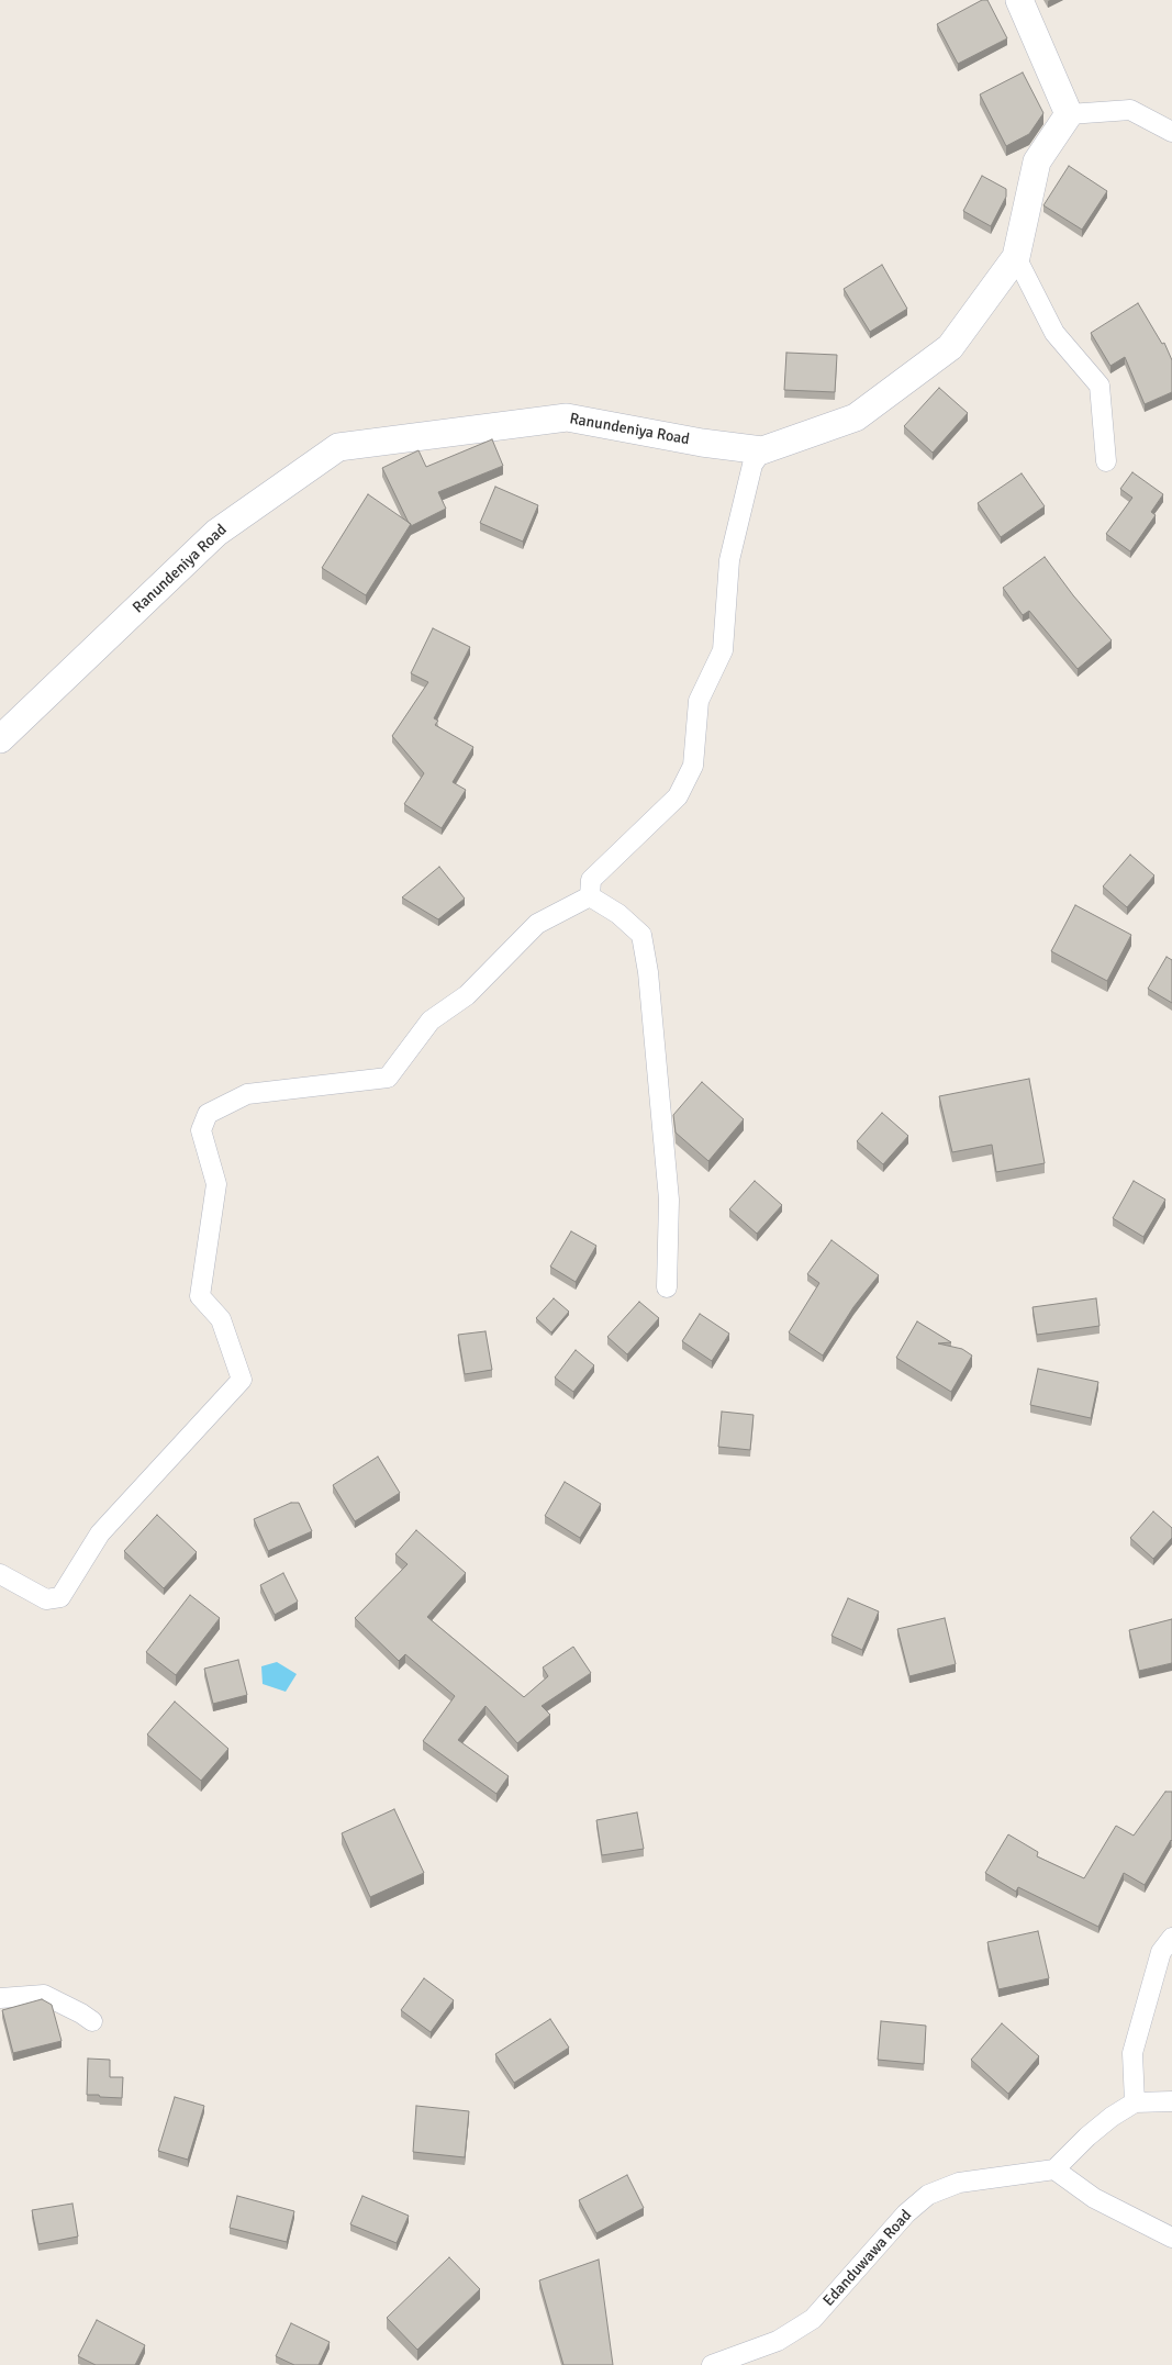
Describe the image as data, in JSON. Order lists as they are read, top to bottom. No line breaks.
{"streets":{"main road":["Ranundeniya Road"],"street":["Edanduwawa Road"]}}
